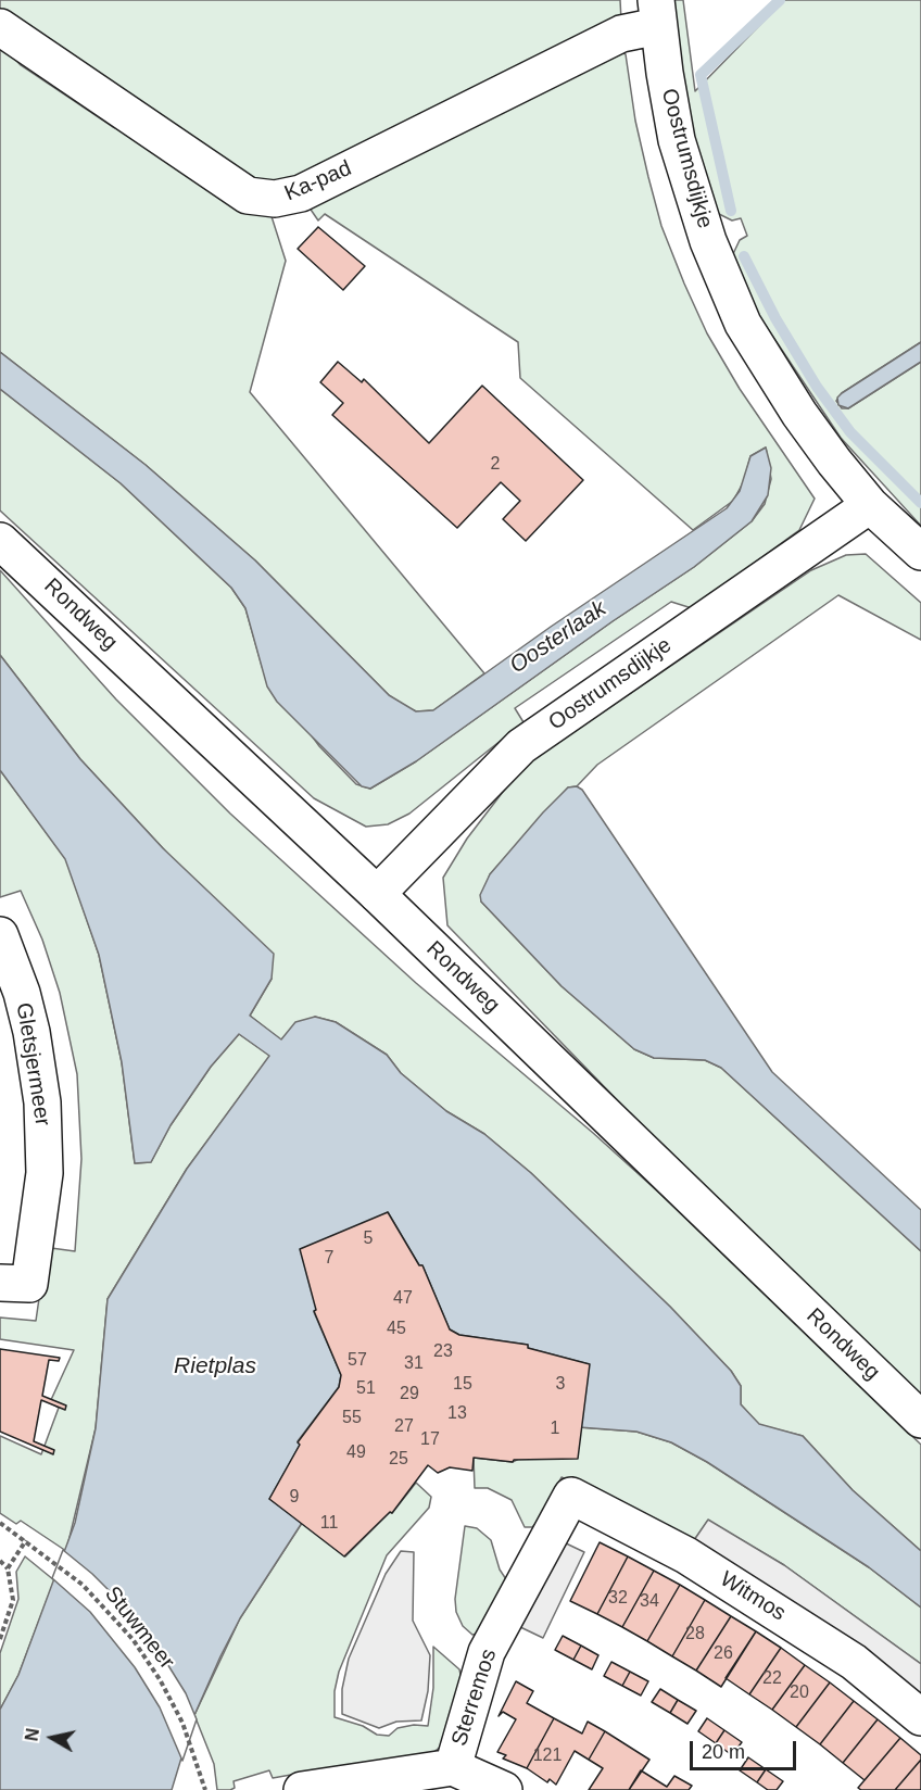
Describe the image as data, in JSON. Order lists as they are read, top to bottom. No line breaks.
{"streets":{"street":["Oostrumsdijkje","Ka-pad","Rondweg","Gletsjermeer","Witmos","Sterremos"],"path":["Stuwmeer"]},"crossings":[["Oostrumsdijkje","Ka-pad"],["Oostrumsdijkje","Rondweg"],["Witmos","Sterremos"]],"water":["Oosterlaak","Rietplas"],"house_numbers":["2","5","7","47","45","23","57","31","15","3","51","29","13","55","27","1","17","49","25","9","11","32","34","28","26","22","20","121"],"scale_bar":"20 m","north":"left"}
